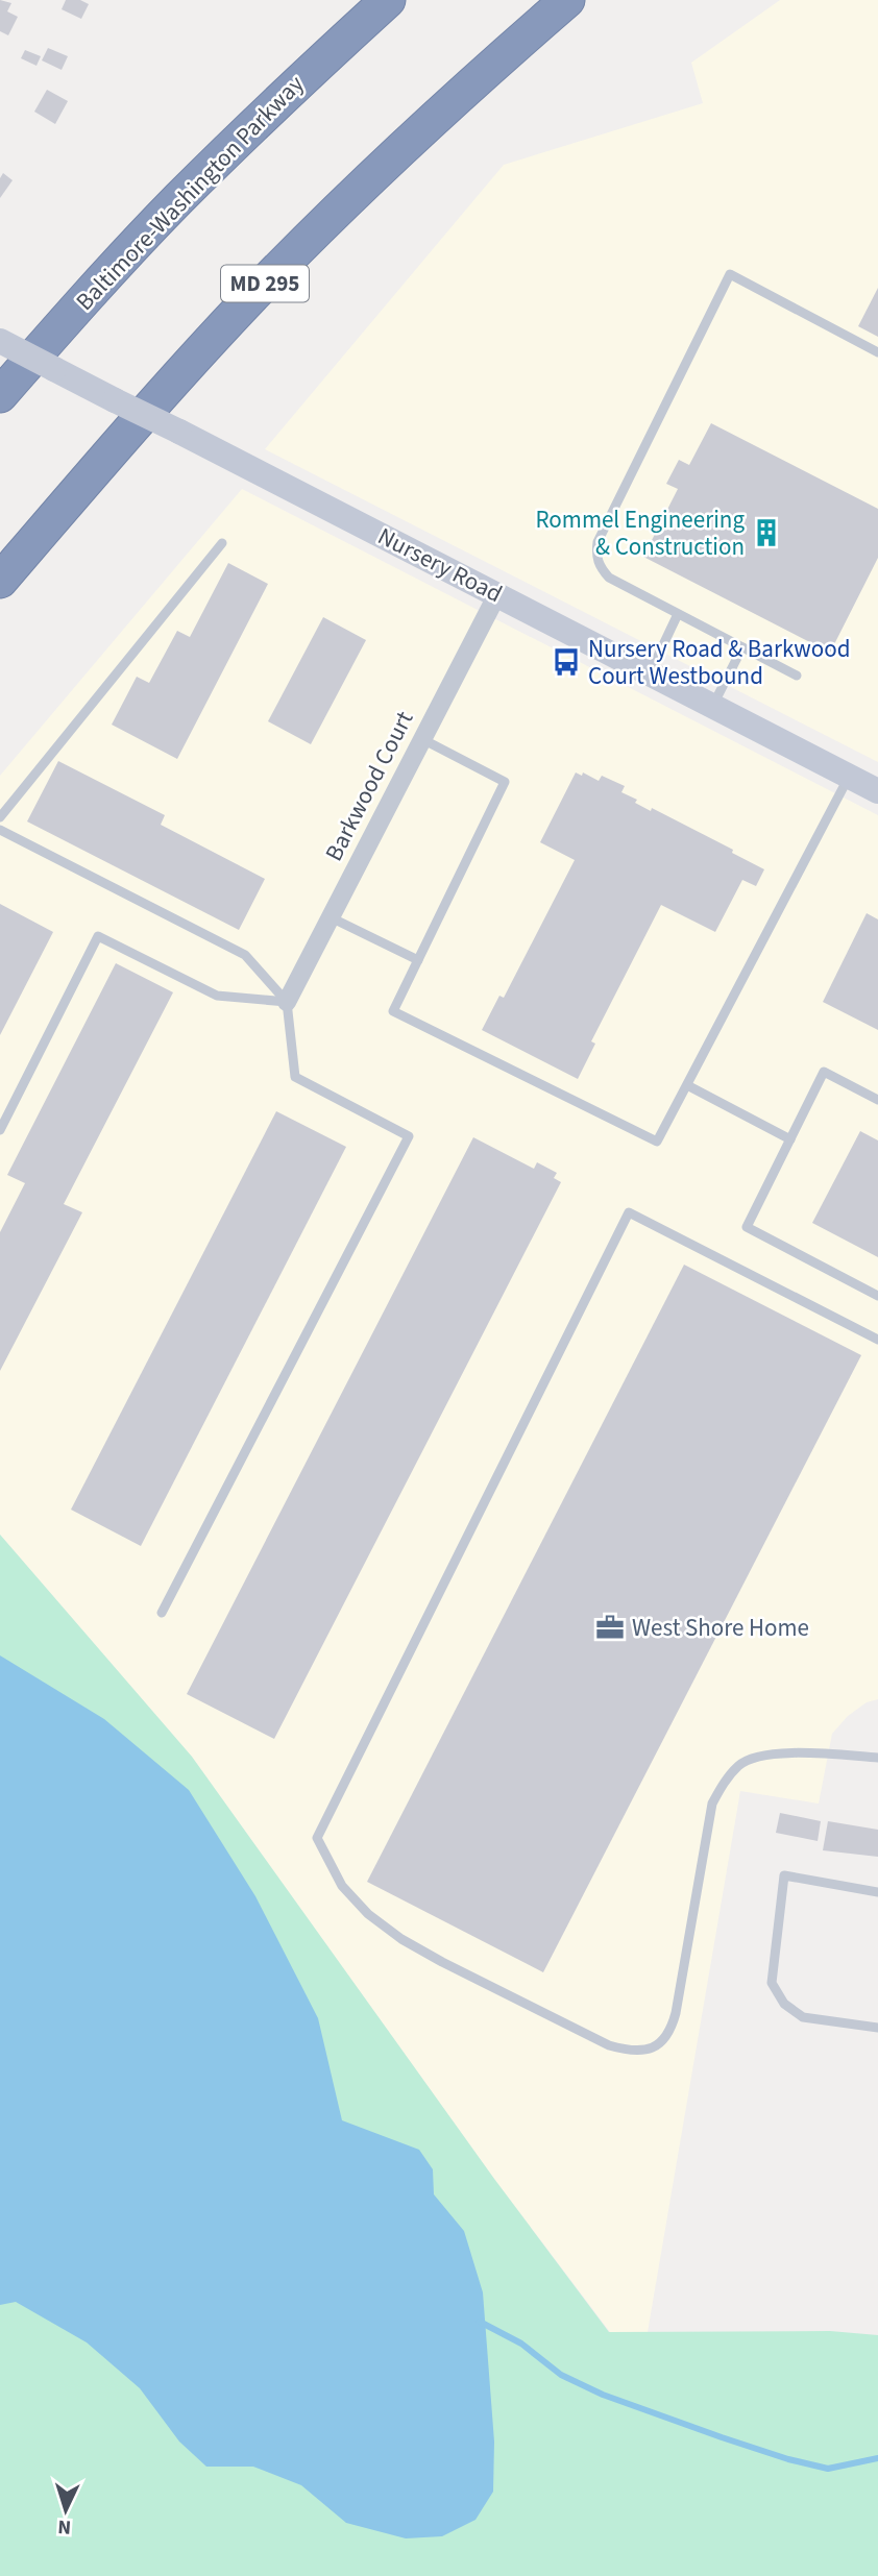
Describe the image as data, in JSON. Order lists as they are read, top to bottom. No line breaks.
{"streets":{"highway":["Baltimore-Washington Parkway","MD 295"],"main road":["Nursery Road"],"street":["Barkwood Court"]},"crossings":[["Nursery Road","Barkwood Court"]],"places":{"building":["Rommel Engineering & Construction"],"bus stop":["Nursery Road & Barkwood Court Westbound"],"office":["West Shore Home"]},"north":"bottom"}
